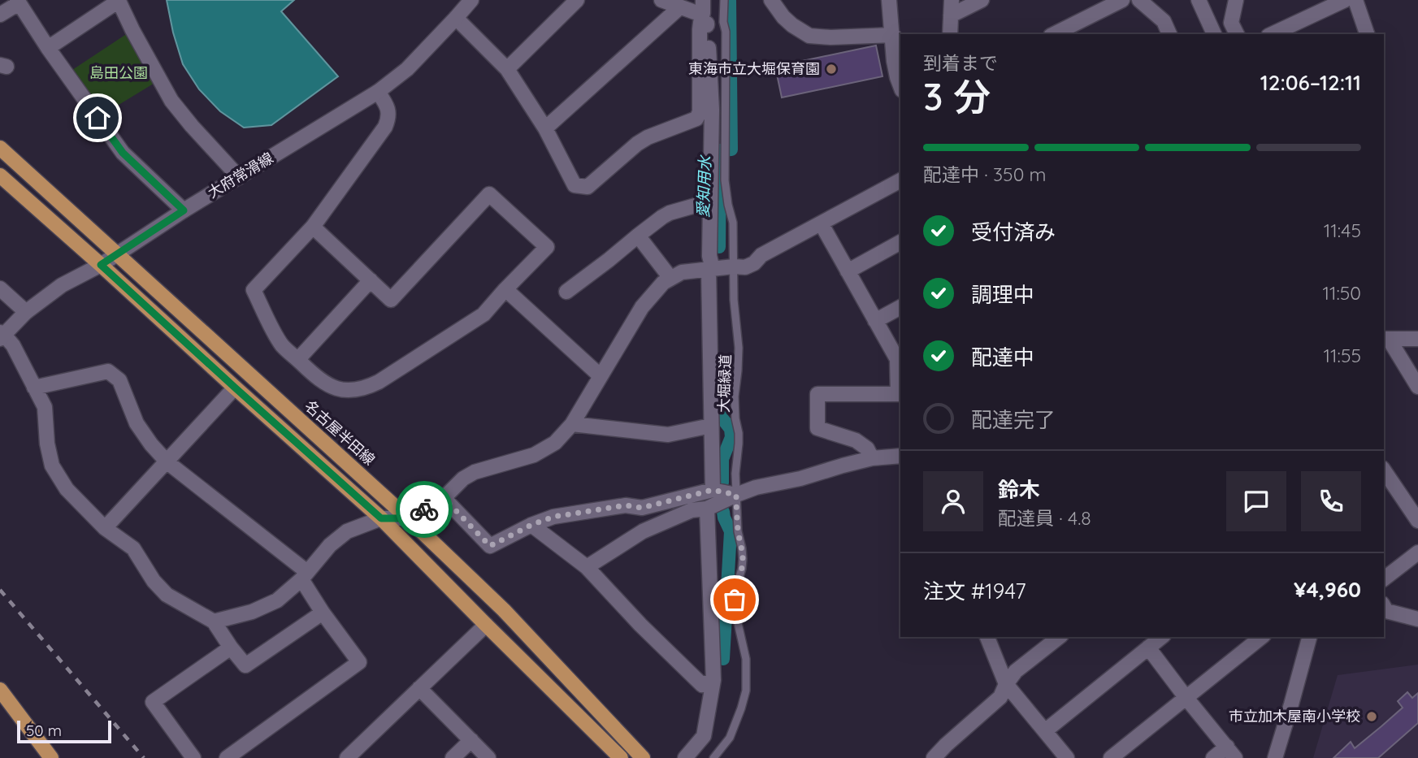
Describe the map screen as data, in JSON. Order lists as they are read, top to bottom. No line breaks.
{"streets":{"main road":["名古屋半田線"],"street":["大府常滑線"],"lane":["大堀緑道"]},"crossings":[["大府常滑線","名古屋半田線"]],"water":["愛知用水"],"parks":["島田公園"],"places":["東海市立大堀保育園","市立加木屋南小学校"],"scale_bar":"50 m","page":{"heading":["3 分","到着まで","12:06–12:11"],"panel":["鈴木","配達員 · 4.8","注文 #1947","¥4,960"],"bar":"配達中 · 350 m","list":[["受付済み","11:45"],["調理中","11:50"],["配達中","11:55"],"配達完了"],"scale":"50 m"}}
